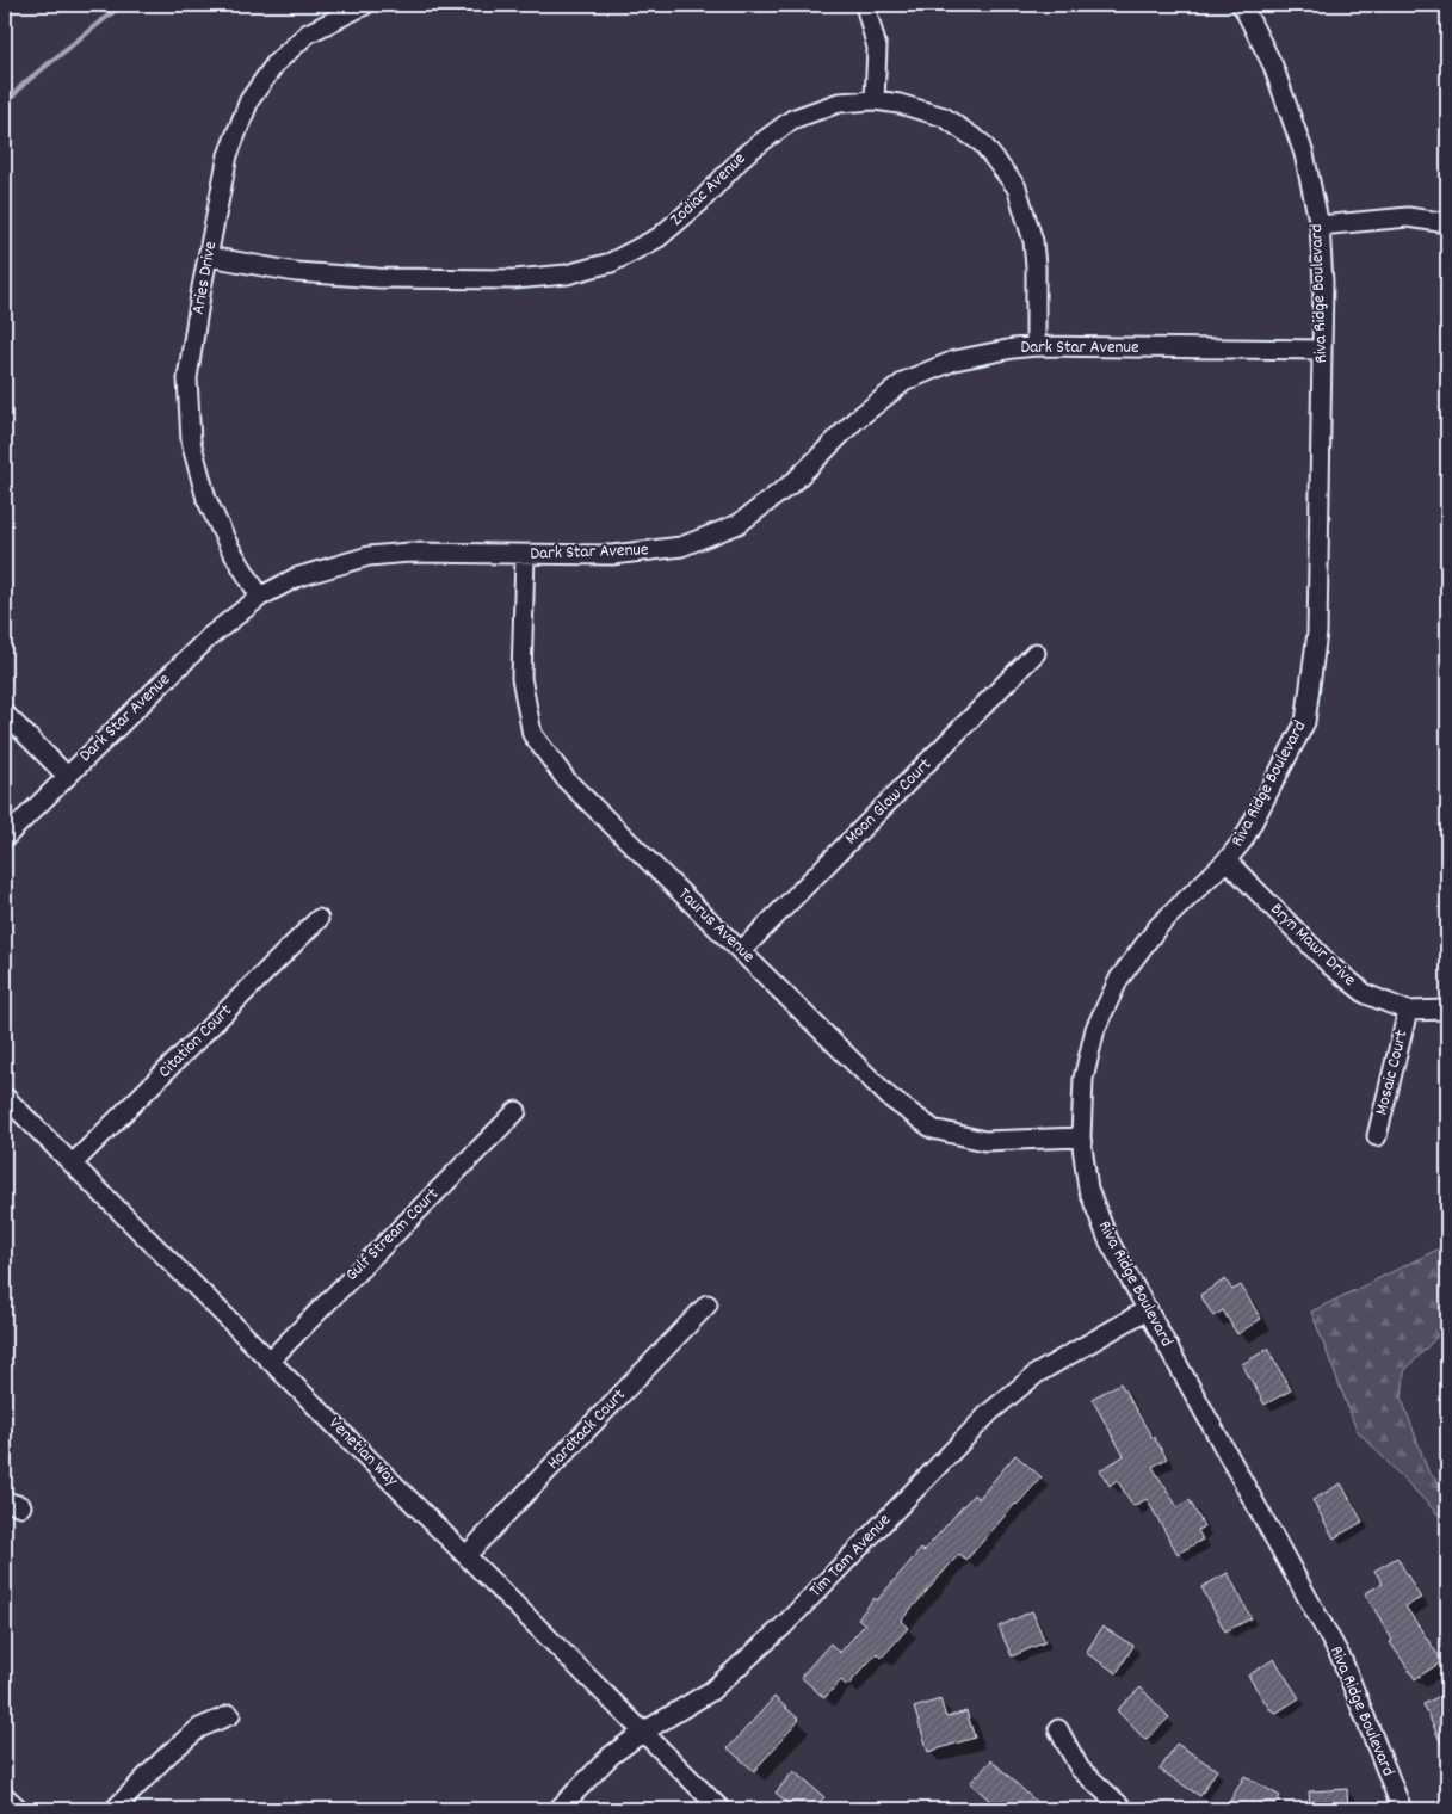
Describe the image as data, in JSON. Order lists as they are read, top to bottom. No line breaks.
{"streets":{"street":["Zodiac Avenue","Aries Drive","Riva Ridge Boulevard","Dark Star Avenue","Moon Glow Court","Taurus Avenue","Bryn Mawr Drive","Citation Court","Mosaic Court","Gulf Stream Court","Hardtack Court","Venetian Way","Tim Tam Avenue"]},"crossings":[["Zodiac Avenue","Aries Drive"],["Zodiac Avenue","Dark Star Avenue"],["Aries Drive","Dark Star Avenue"],["Riva Ridge Boulevard","Dark Star Avenue"],["Riva Ridge Boulevard","Taurus Avenue"],["Riva Ridge Boulevard","Bryn Mawr Drive"],["Riva Ridge Boulevard","Tim Tam Avenue"],["Dark Star Avenue","Taurus Avenue"],["Moon Glow Court","Taurus Avenue"],["Bryn Mawr Drive","Mosaic Court"],["Citation Court","Venetian Way"],["Gulf Stream Court","Venetian Way"],["Hardtack Court","Venetian Way"],["Venetian Way","Tim Tam Avenue"]]}
